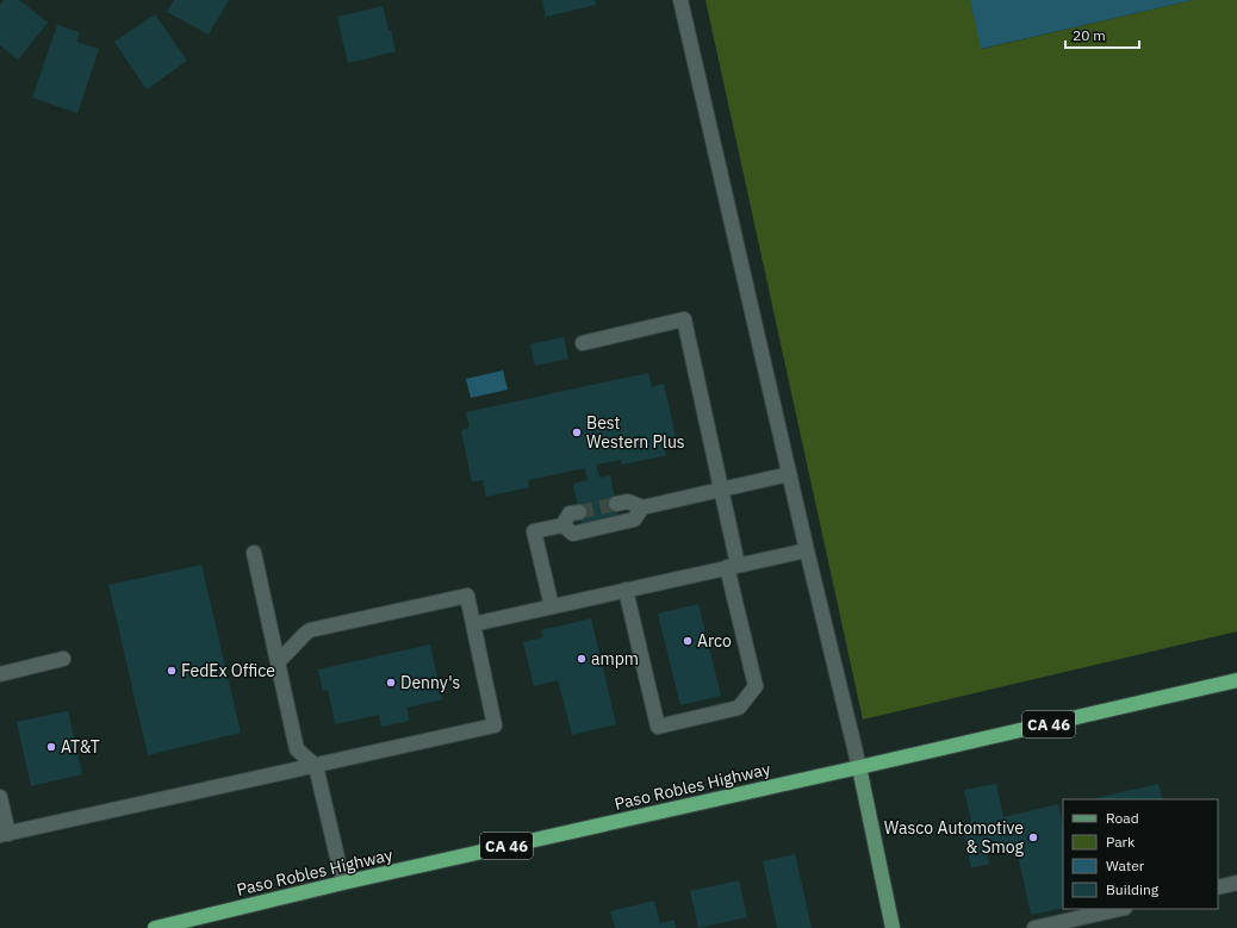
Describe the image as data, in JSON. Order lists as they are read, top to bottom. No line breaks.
{"streets":{"highway":["CA 46","Paso Robles Highway"]},"places":["Best Western Plus","Arco","ampm","FedEx Office","Denny's","AT&T","Wasco Automotive & Smog"],"legend":["Road","Park","Water","Building"],"scale_bar":"20 m"}
